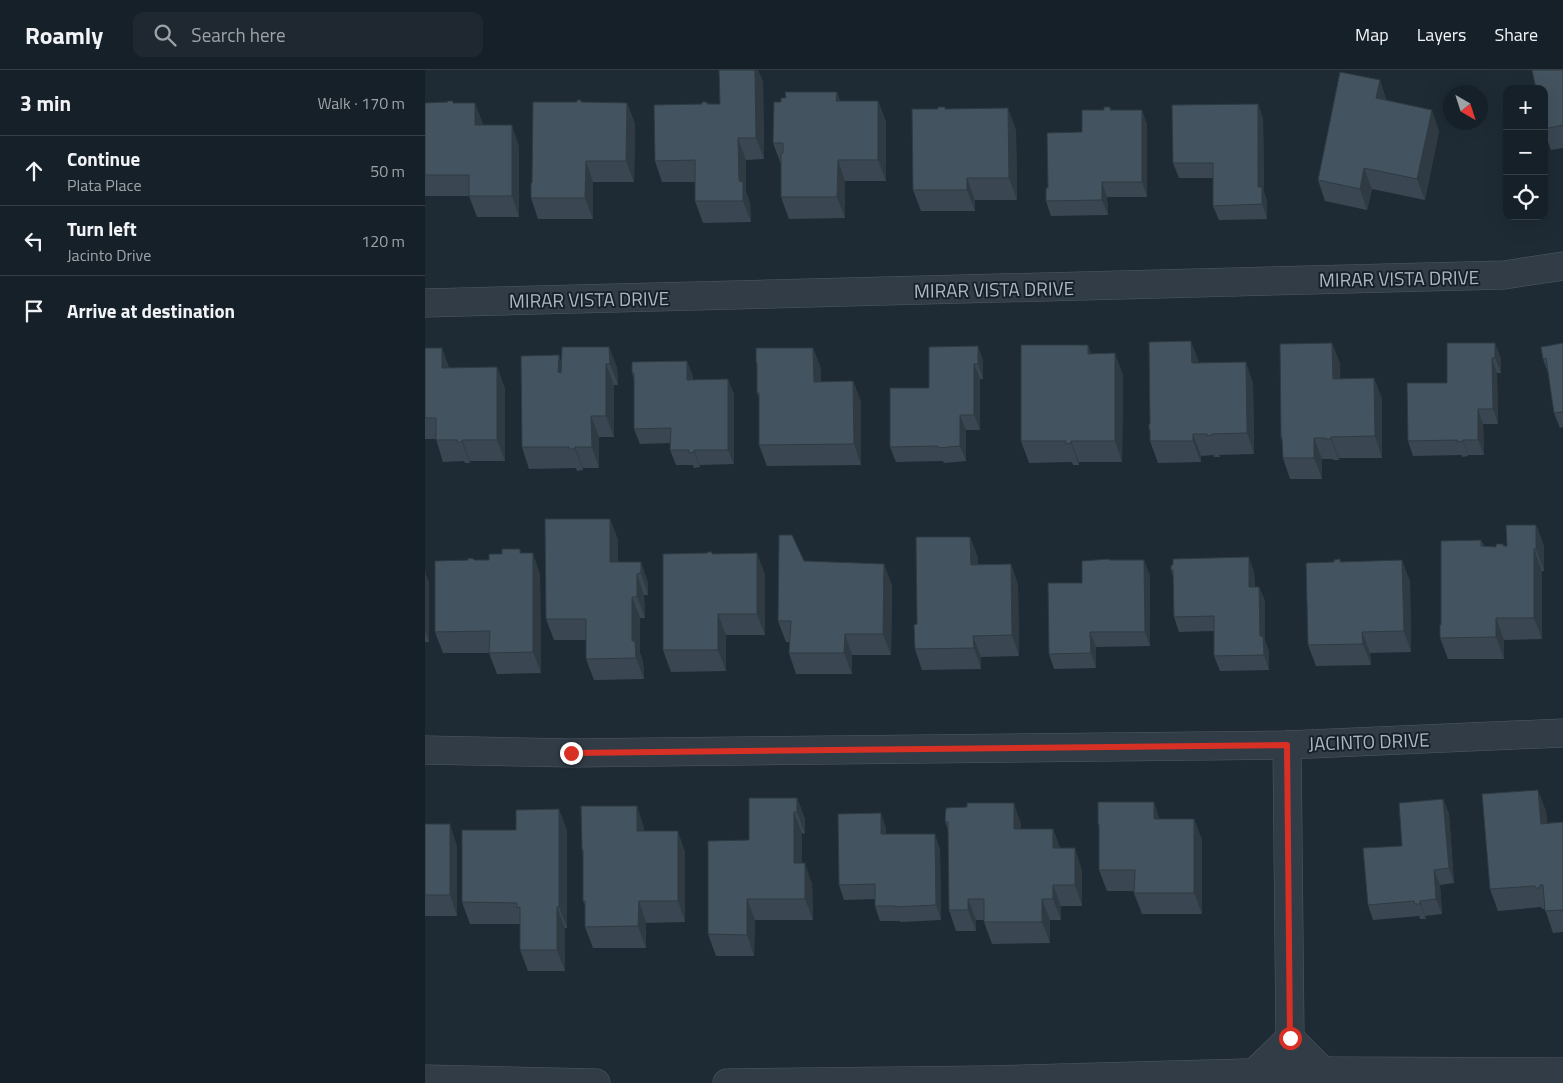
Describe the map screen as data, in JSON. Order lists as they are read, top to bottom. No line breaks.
{"streets":{"street":["MIRAR VISTA DRIVE","JACINTO DRIVE"]},"north":"bottom right","page":{"header":"Roamly","search":"Search here","nav":["Map","Layers","Share"],"heading":["3 min","Walk · 170 m"],"map_buttons":["+","−"],"list":[["Continue","Plata Place","50 m"],["Turn left","Jacinto Drive","120 m"],"Arrive at destination"]}}
